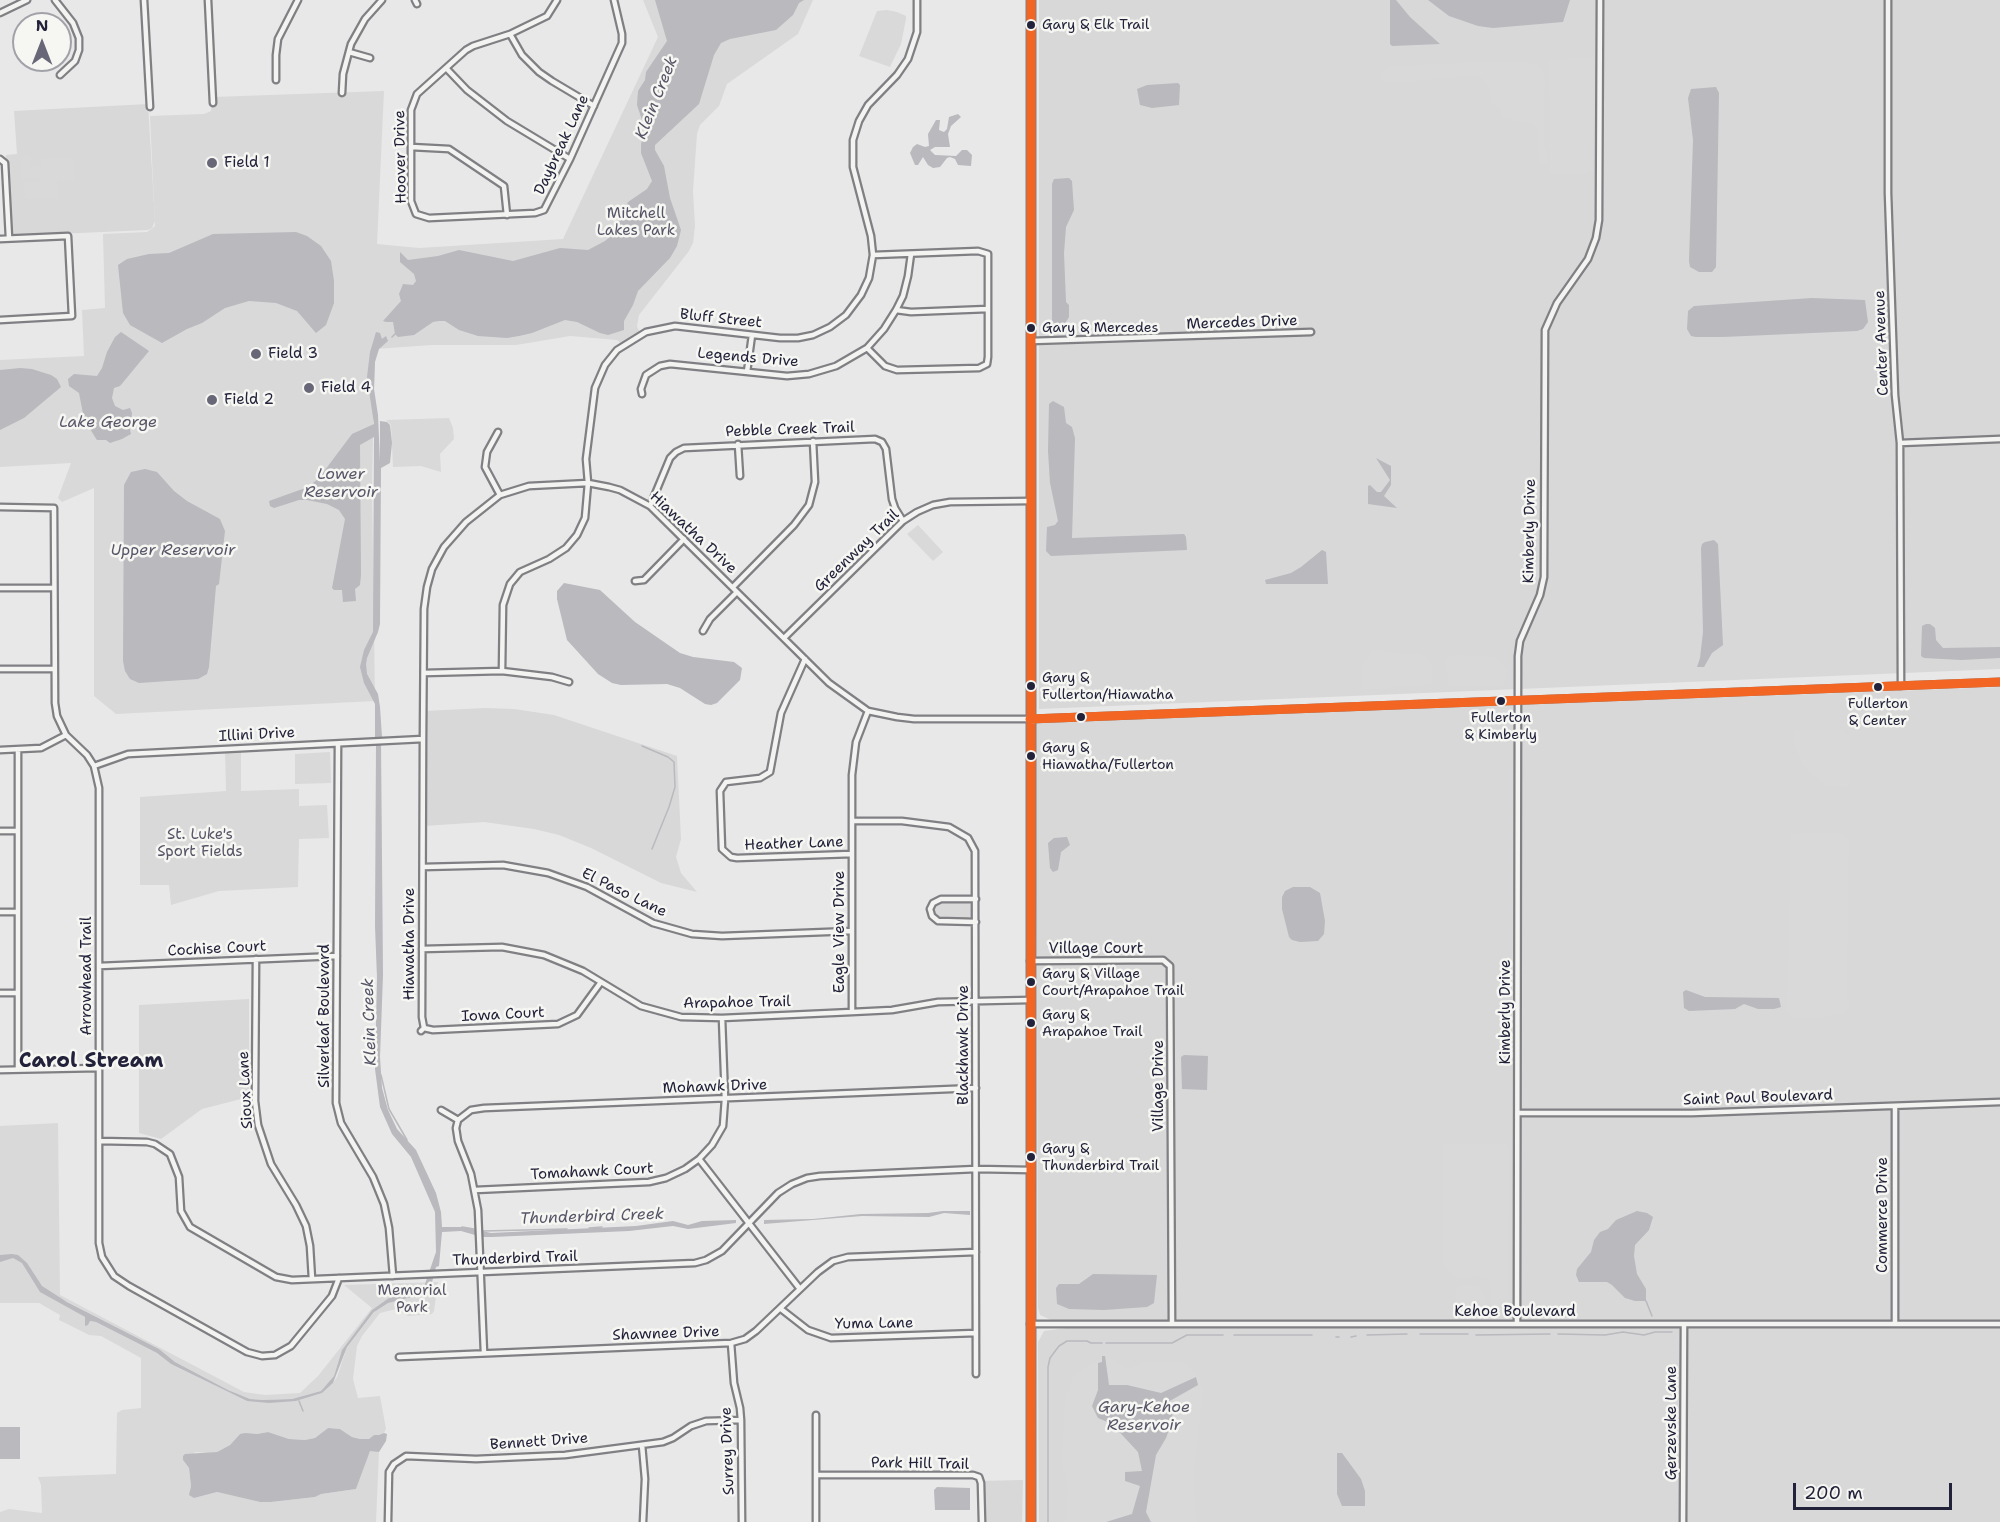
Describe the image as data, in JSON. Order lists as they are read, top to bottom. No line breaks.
{"streets":{"street":["Daybreak Lane","Hoover Drive","Bluff Street","Mercedes Drive","Center Avenue","Legends Drive","Pebble Creek Trail","Kimberly Drive","Hiawatha Drive","Greenway Trail","Illini Drive","Heather Lane","El Paso Lane","Eagle View Drive","Cochise Court","Village Court","Arrowhead Trail","Arapahoe Trail","Iowa Court","Silverleaf Boulevard","Blackhawk Drive","Village Drive","Mohawk Drive","Sioux Lane","Saint Paul Boulevard","Tomahawk Court","Commerce Drive","Thunderbird Trail","Kehoe Boulevard","Yuma Lane","Shawnee Drive","Gerzevske Lane","Bennett Drive","Surrey Drive","Park Hill Trail"]},"crossings":[["Daybreak Lane","Hoover Drive"],["Bluff Street","Hiawatha Drive"],["Center Avenue","Hiawatha Drive"],["Pebble Creek Trail","Greenway Trail"],["Kimberly Drive","Hiawatha Drive"],["Kimberly Drive","Saint Paul Boulevard"],["Kimberly Drive","Kehoe Boulevard"],["Hiawatha Drive","Greenway Trail"],["Hiawatha Drive","Illini Drive"],["Hiawatha Drive","El Paso Lane"],["Hiawatha Drive","Eagle View Drive"],["Hiawatha Drive","Arapahoe Trail"],["Hiawatha Drive","Iowa Court"],["Illini Drive","Arrowhead Trail"],["Illini Drive","Silverleaf Boulevard"],["Heather Lane","Eagle View Drive"],["El Paso Lane","Eagle View Drive"],["Eagle View Drive","Arapahoe Trail"],["Cochise Court","Arrowhead Trail"],["Cochise Court","Silverleaf Boulevard"],["Cochise Court","Sioux Lane"],["Village Court","Village Drive"],["Arrowhead Trail","Thunderbird Trail"],["Arapahoe Trail","Iowa Court"],["Arapahoe Trail","Blackhawk Drive"],["Arapahoe Trail","Tomahawk Court"],["Silverleaf Boulevard","Thunderbird Trail"],["Blackhawk Drive","Mohawk Drive"],["Blackhawk Drive","Thunderbird Trail"],["Blackhawk Drive","Yuma Lane"],["Blackhawk Drive","Shawnee Drive"],["Village Drive","Kehoe Boulevard"],["Mohawk Drive","Tomahawk Court"],["Sioux Lane","Thunderbird Trail"],["Saint Paul Boulevard","Commerce Drive"],["Commerce Drive","Kehoe Boulevard"],["Kehoe Boulevard","Gerzevske Lane"],["Yuma Lane","Shawnee Drive"],["Shawnee Drive","Surrey Drive"],["Bennett Drive","Surrey Drive"]],"districts":["Carol Stream"],"water":["Klein Creek","Lake George","Lower Reservoir","Upper Reservoir","Thunderbird Creek","Gary-Kehoe Reservoir"],"parks":["Mitchell Lakes Park","St. Luke's Sport Fields","Memorial Park"],"places":["Gary & Elk Trail","Field 1","Gary & Mercedes","Field 3","Field 4","Field 2","Gary & Fullerton/Hiawatha","Fullerton & Center","Fullerton & Kimberly","Gary & Hiawatha/Fullerton","Gary & Village Court/Arapahoe Trail","Gary & Arapahoe Trail","Gary & Thunderbird Trail"],"scale_bar":"200 m","north":"top"}
